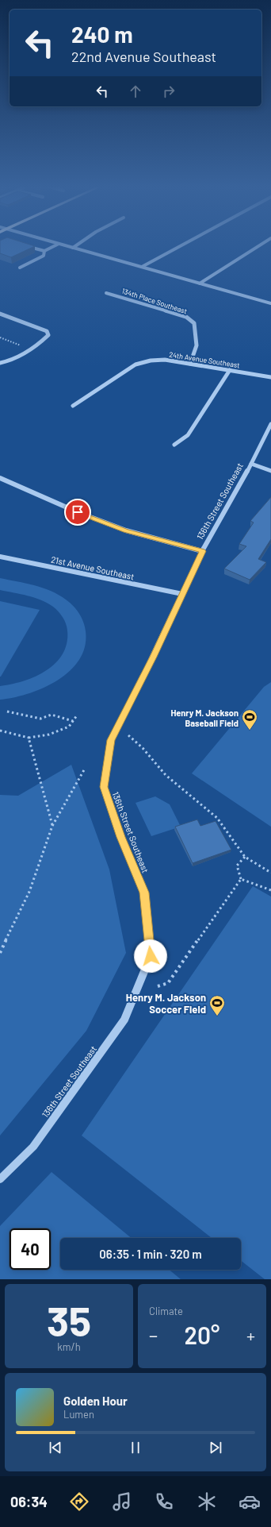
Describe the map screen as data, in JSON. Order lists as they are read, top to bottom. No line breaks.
{"streets":{"street":["134th Place Southeast","24th Avenue Southeast","136th Street Southeast","21st Avenue Southeast"]},"crossings":[["134th Place Southeast","24th Avenue Southeast"],["136th Street Southeast","21st Avenue Southeast"]],"places":{"sports":["Henry M. Jackson Baseball Field","Henry M. Jackson Soccer Field"]},"page":{"turn":["240 m","22nd Avenue Southeast"],"limit":"40","trip":"06:35 · 1 min · 320 m","tile":[["35","km/h"],"Climate"],"heat":["−","20°","+"],"song":["Golden Hour","Lumen"],"tabs":"06:34"}}
